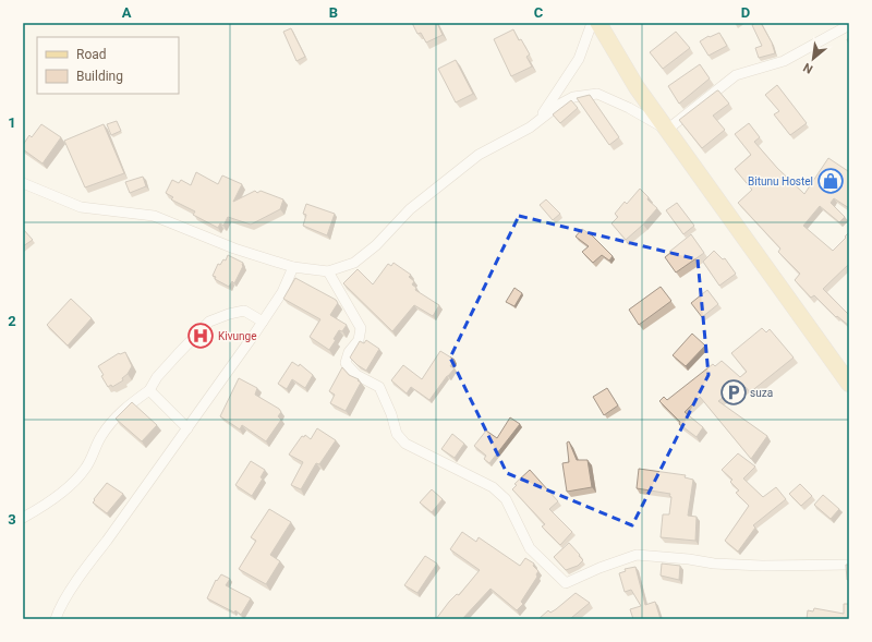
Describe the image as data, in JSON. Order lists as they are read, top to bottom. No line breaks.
{"places":{"shop":["Bitunu Hostel"],"hospital":["Kivunge"],"parking":["suza"]},"legend":["Road","Building"],"north":"bottom left","grid":{"columns":["A","B","C","D"],"rows":["1","2","3"]}}
